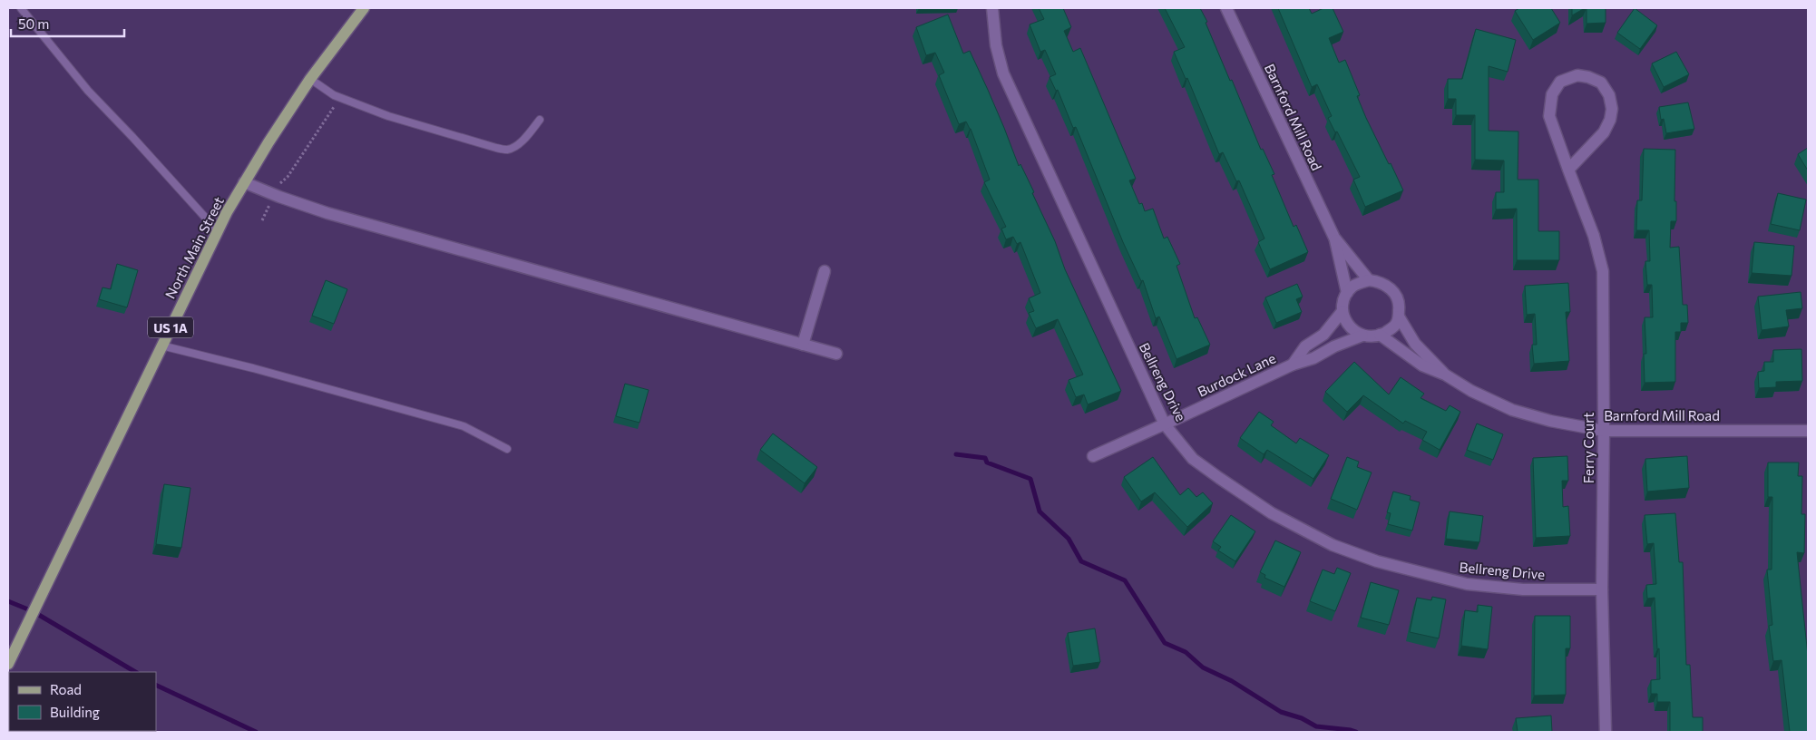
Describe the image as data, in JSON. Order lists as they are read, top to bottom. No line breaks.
{"streets":{"main road":["North Main Street","US 1A"],"street":["Barnford Mill Road","Burdock Lane","Bellreng Drive","Ferry Court"]},"crossings":[["Barnford Mill Road","Burdock Lane"],["Barnford Mill Road","Ferry Court"],["Burdock Lane","Bellreng Drive"],["Bellreng Drive","Ferry Court"]],"legend":["Road","Building"],"scale_bar":"50 m"}
